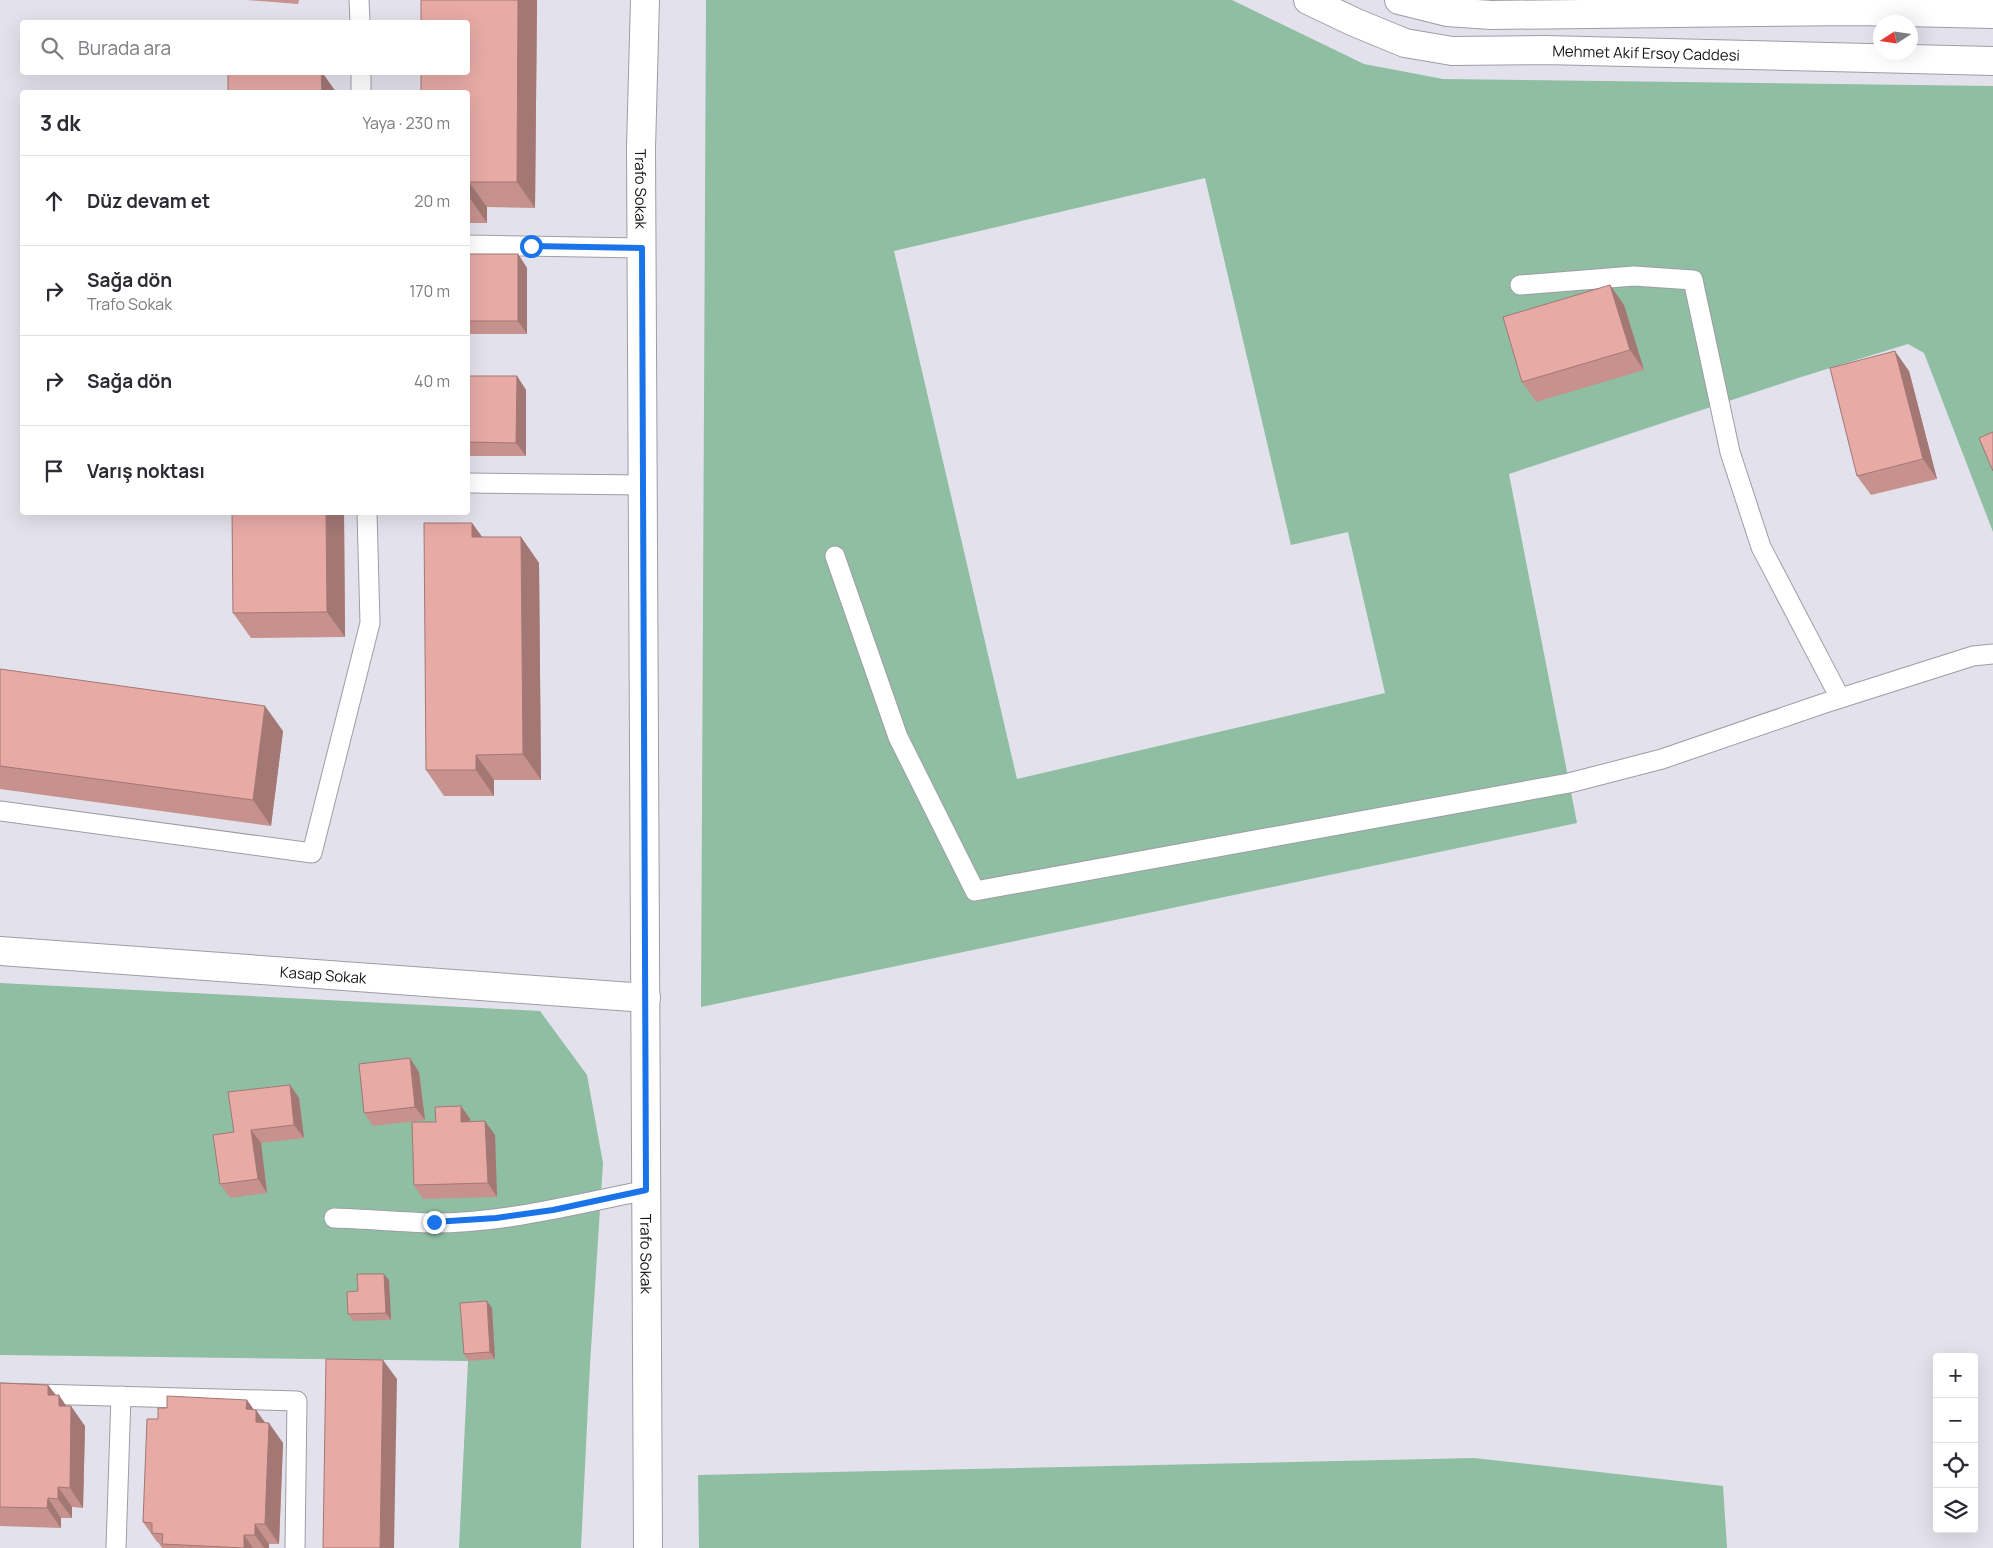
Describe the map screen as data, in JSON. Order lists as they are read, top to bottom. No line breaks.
{"streets":{"street":["Mehmet Akif Ersoy Caddesi","Trafo Sokak","Kasap Sokak"]},"crossings":[["Trafo Sokak","Kasap Sokak"]],"north":"left","page":{"search":"Burada ara","heading":["3 dk","Yaya · 230 m"],"list":[["Düz devam et","20 m"],["Sağa dön","Trafo Sokak","170 m"],["Sağa dön","40 m"],"Varış noktası"],"map_buttons":["+","−"]}}
